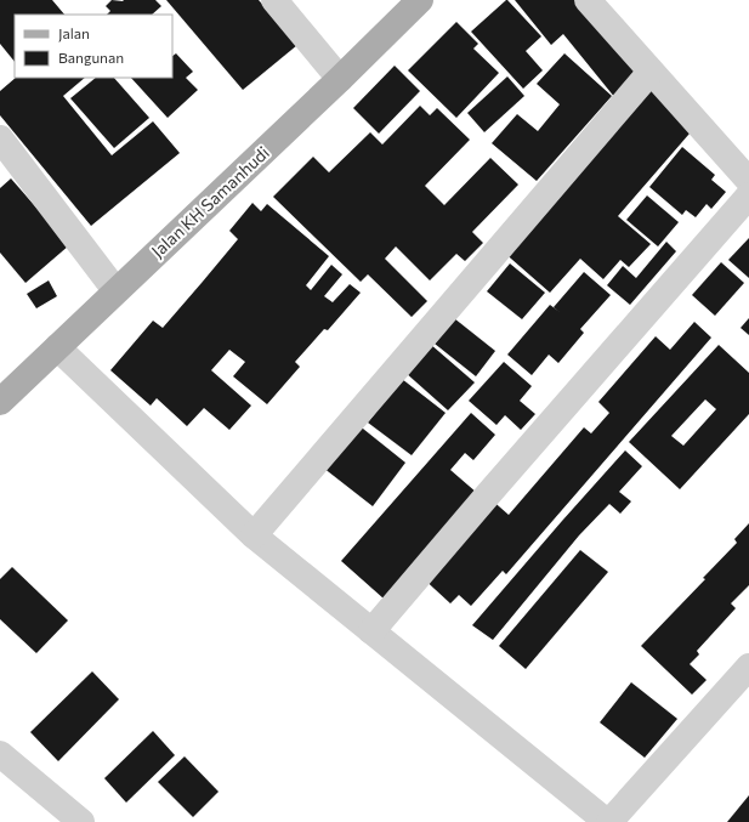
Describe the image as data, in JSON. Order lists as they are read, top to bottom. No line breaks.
{"streets":{"main road":["Jalan KH Samanhudi"]},"legend":["Jalan","Bangunan"]}
